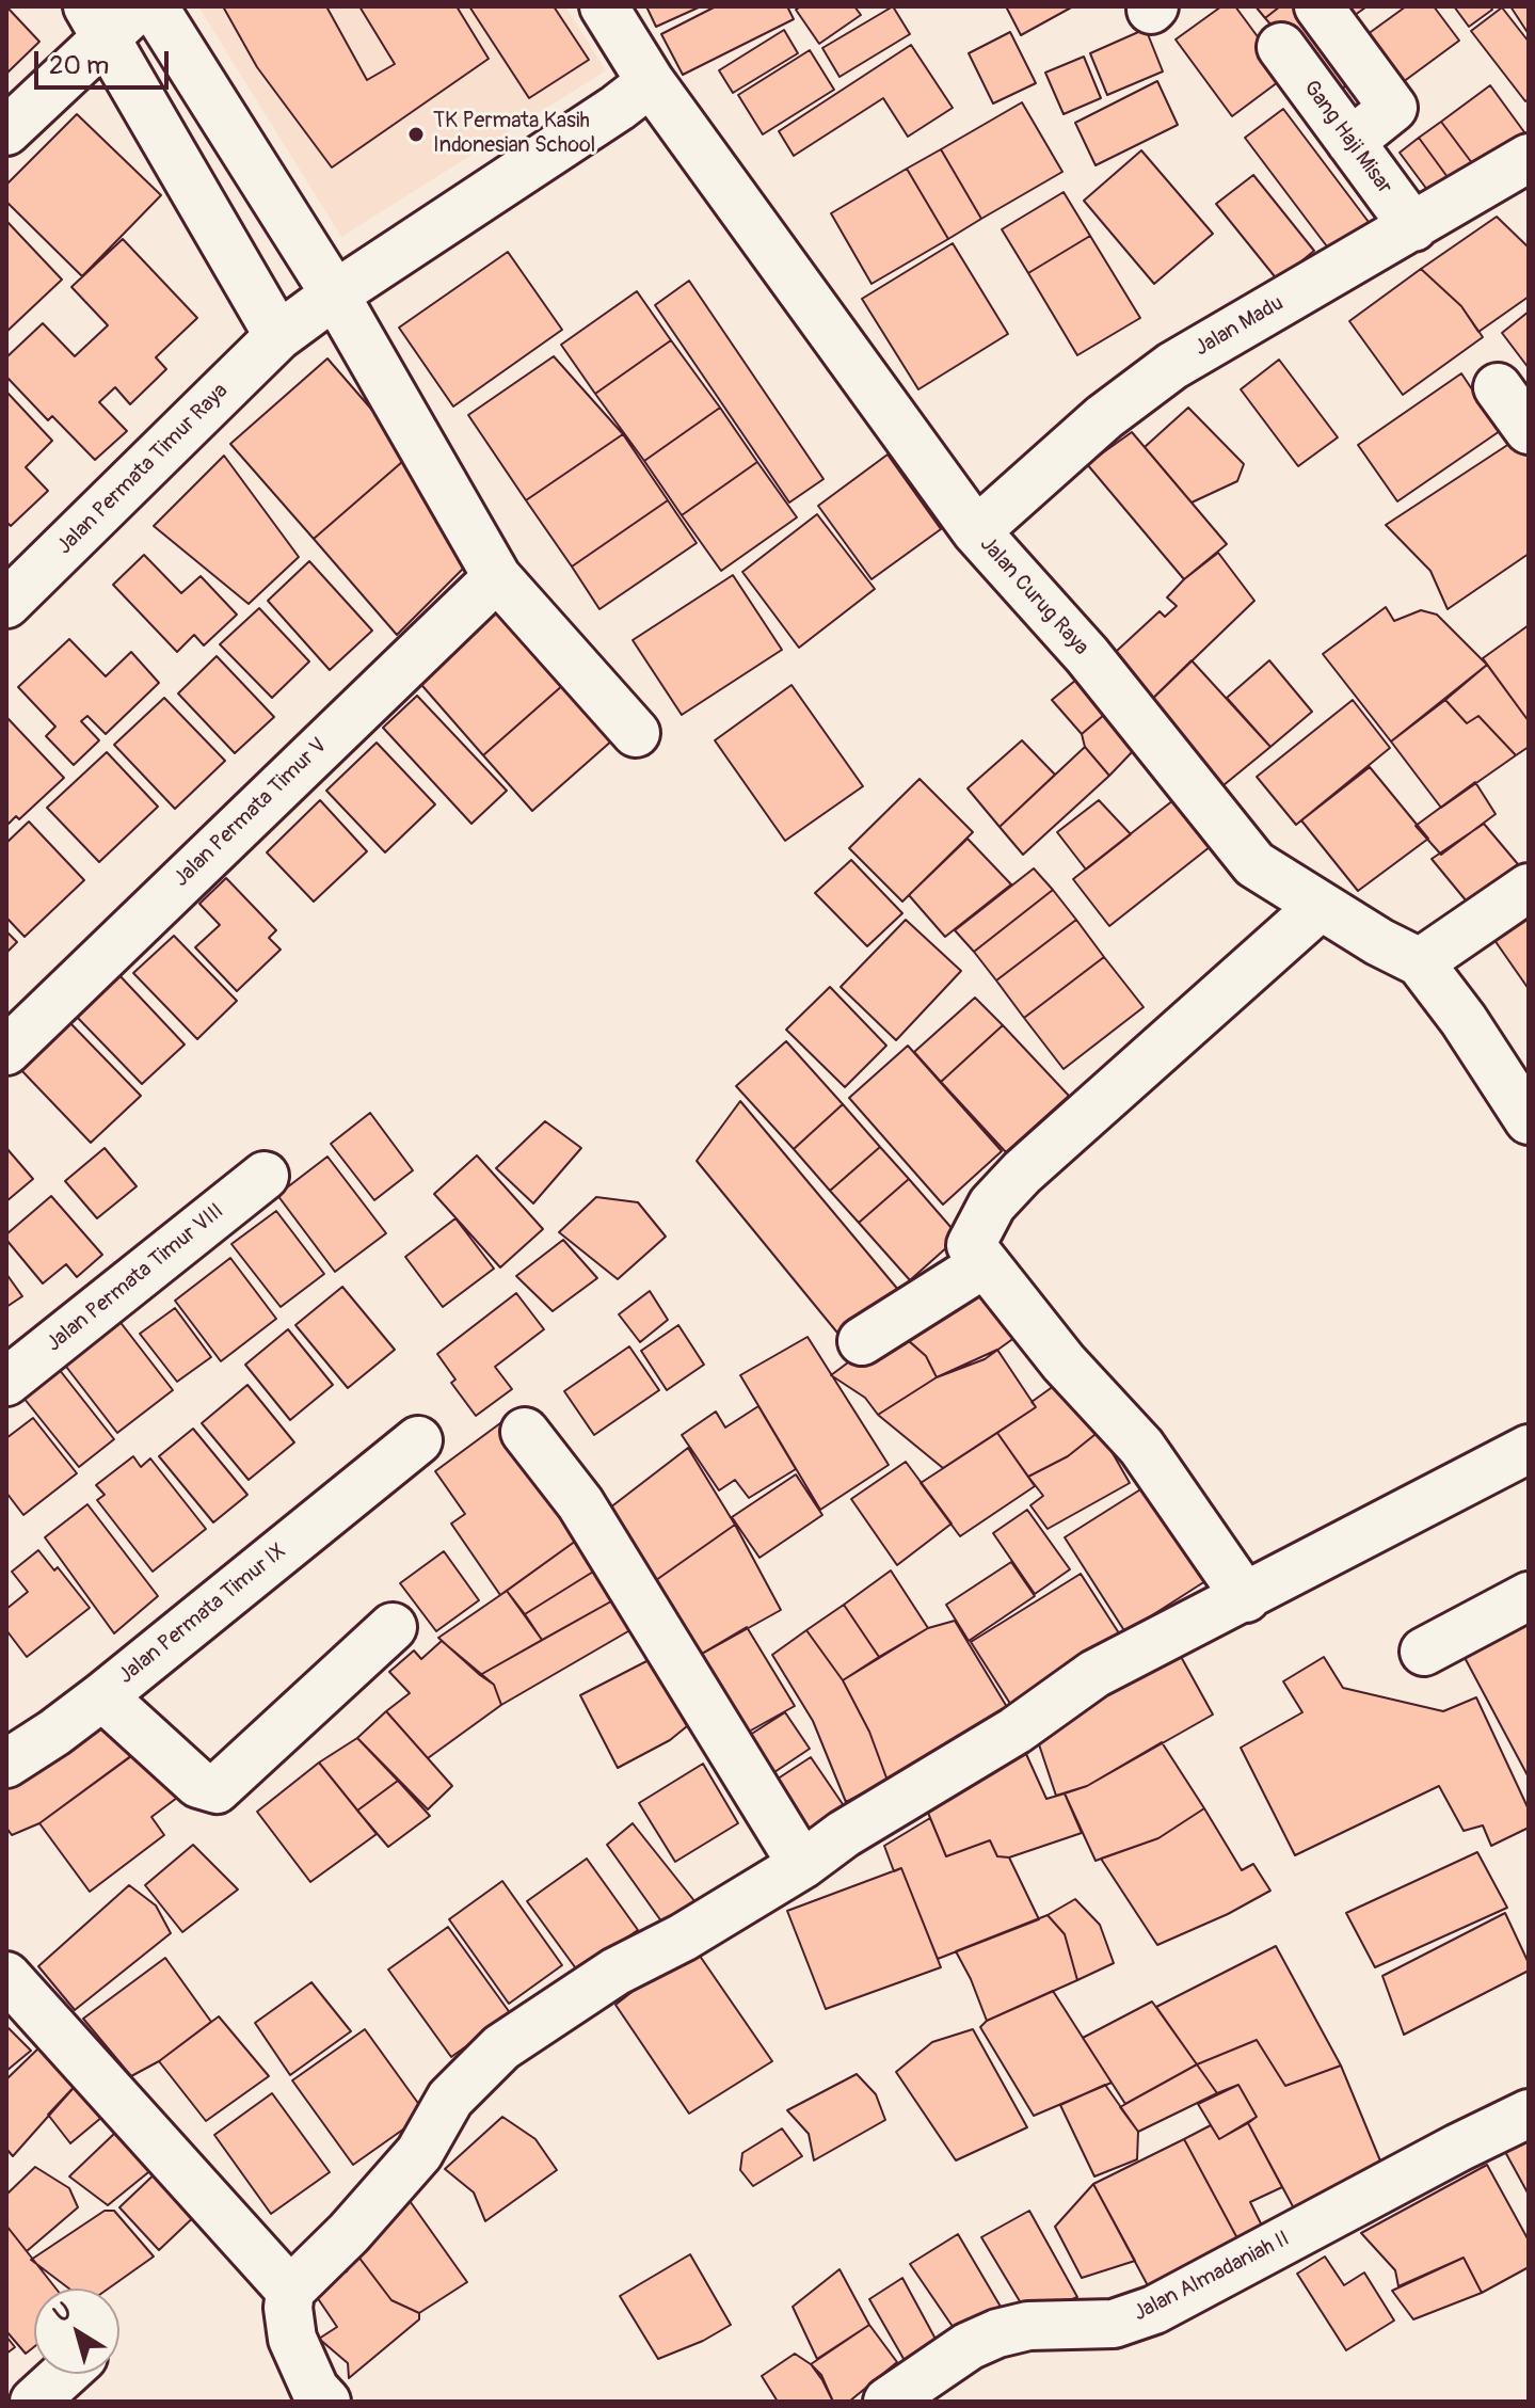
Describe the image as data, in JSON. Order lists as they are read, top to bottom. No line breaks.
{"streets":{"street":["Gang Haji Misar","Jalan Madu","Jalan Permata Timur Raya","Jalan Curug Raya","Jalan Permata Timur V","Jalan Permata Timur VIII","Jalan Permata Timur IX","Jalan Almadaniah II"]},"crossings":[["Gang Haji Misar","Jalan Madu"],["Jalan Madu","Jalan Curug Raya"],["Jalan Permata Timur Raya","Jalan Curug Raya"]],"places":["TK Permata Kasih Indonesian School"],"scale_bar":"20 m","north":"top left"}
